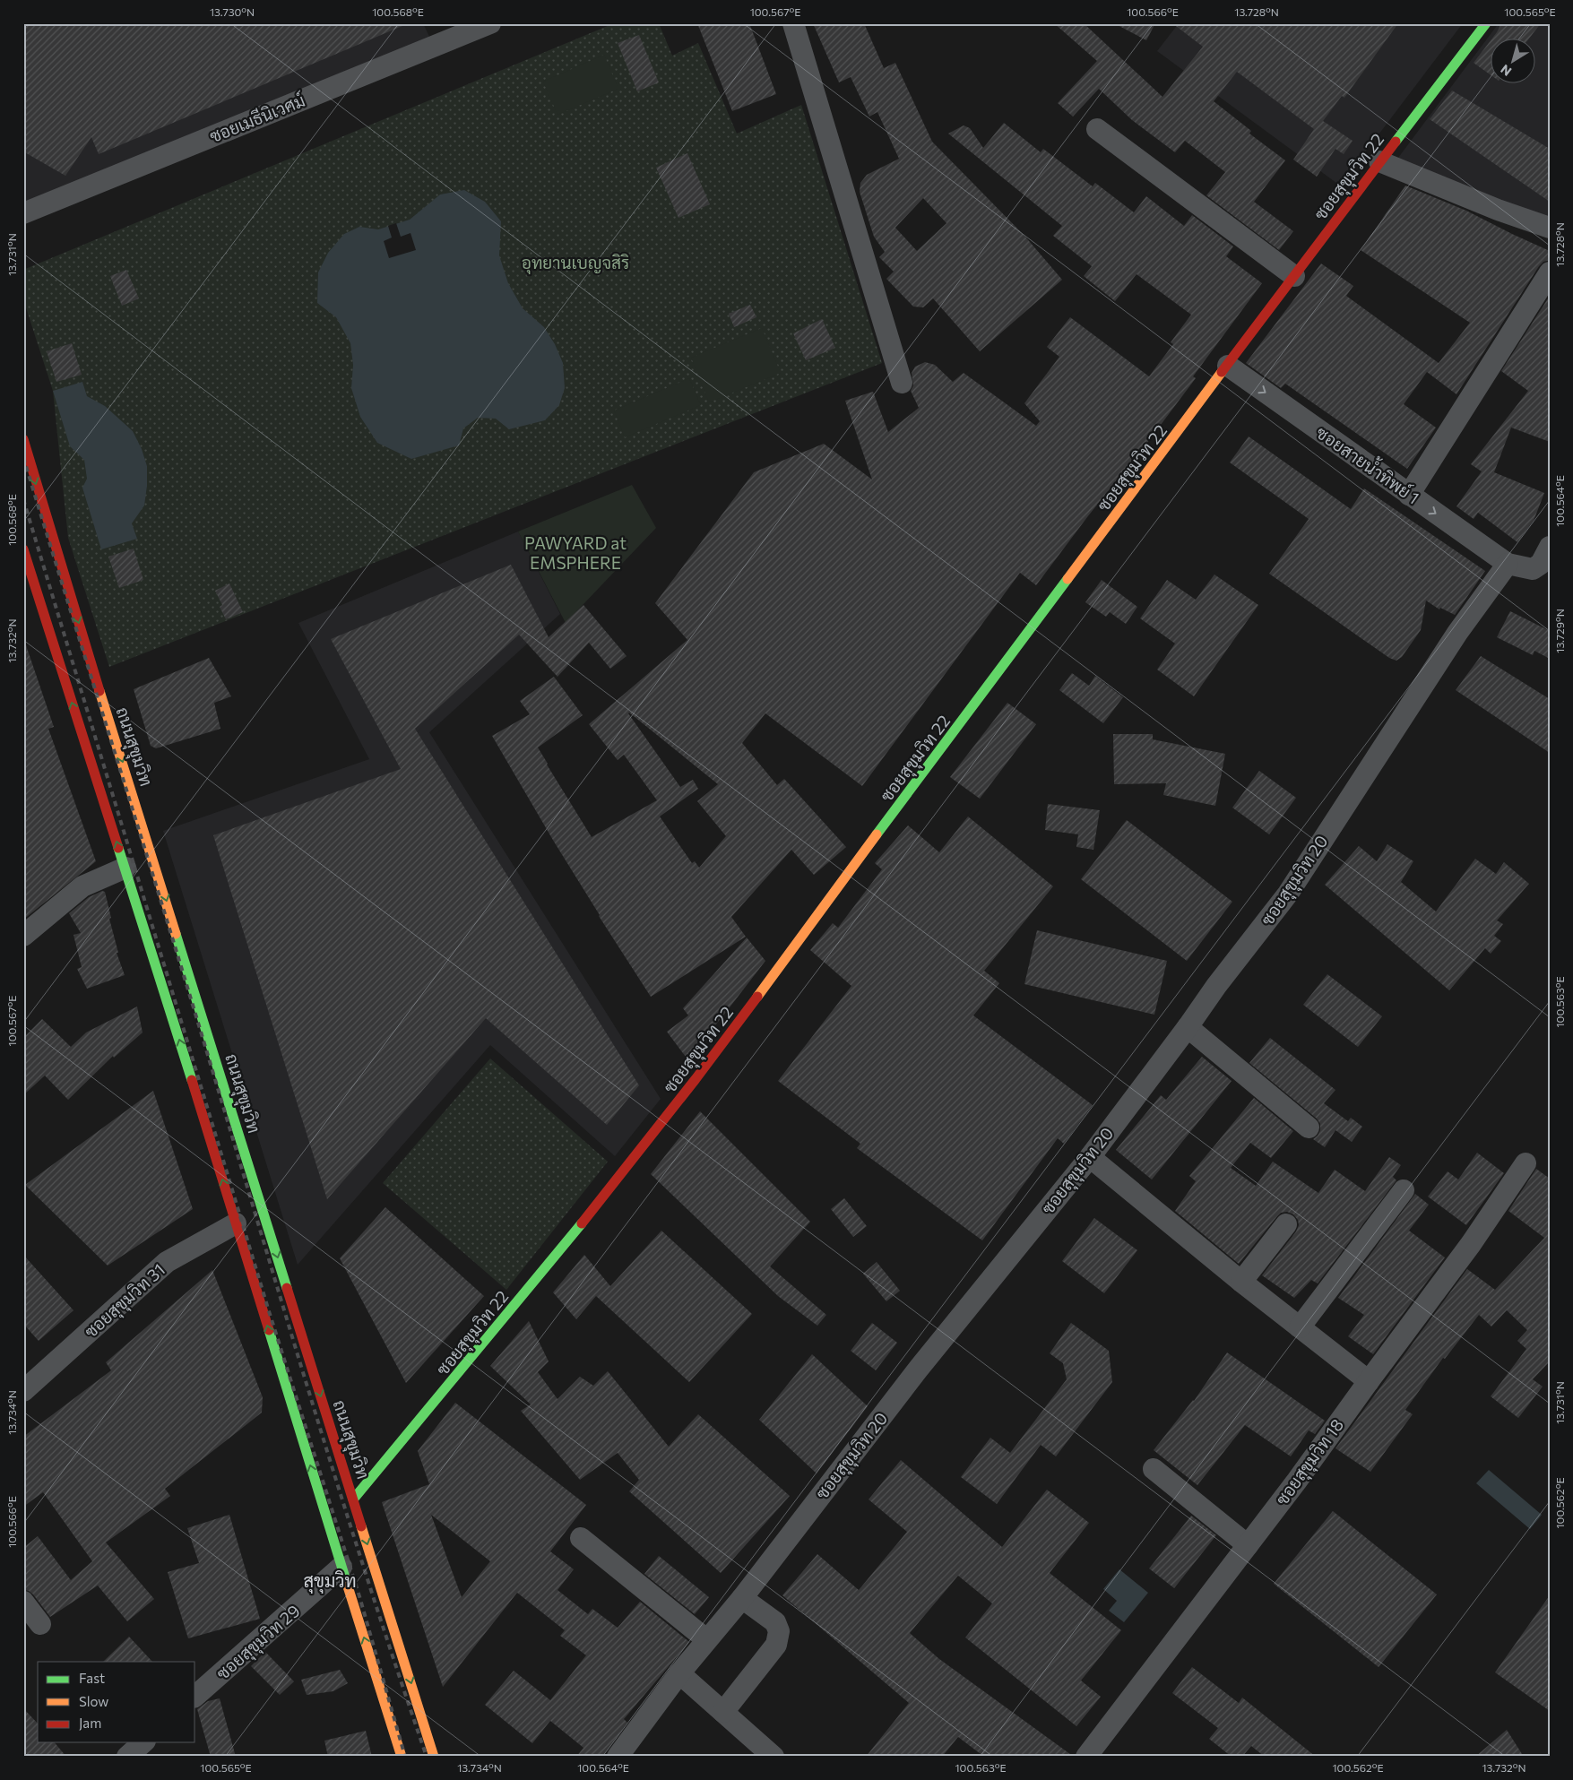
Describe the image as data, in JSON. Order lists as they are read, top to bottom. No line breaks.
{"streets":{"main road":["ซอยสุขุมวิท 22","ถนนสุขุมวิท"],"street":["ซอยเมธีนิเวศม์","ซอยสายน้ำทิพย์ 1","ซอยสุขุมวิท 20","ซอยสุขุมวิท 31","ซอยสุขุมวิท 18","ซอยสุขุมวิท 29"]},"crossings":[["ซอยสุขุมวิท 22","ซอยสายน้ำทิพย์ 1"],["ซอยสุขุมวิท 22","ถนนสุขุมวิท"],["ซอยสายน้ำทิพย์ 1","ซอยสุขุมวิท 20"]],"one_way":["ซอยสายน้ำทิพย์ 1"],"districts":["สุขุมวิท"],"parks":["อุทยานเบญจสิริ","PAWYARD at EMSPHERE"],"legend":["Fast","Slow","Jam"],"north":"bottom left","coordinates":["13.730°N","100.568°E","100.567°E","100.566°E","13.728°N","100.565°E","13.731°N","100.564°E","13.729°N","13.732°N","100.563°E","13.734°N","100.562°E"]}
